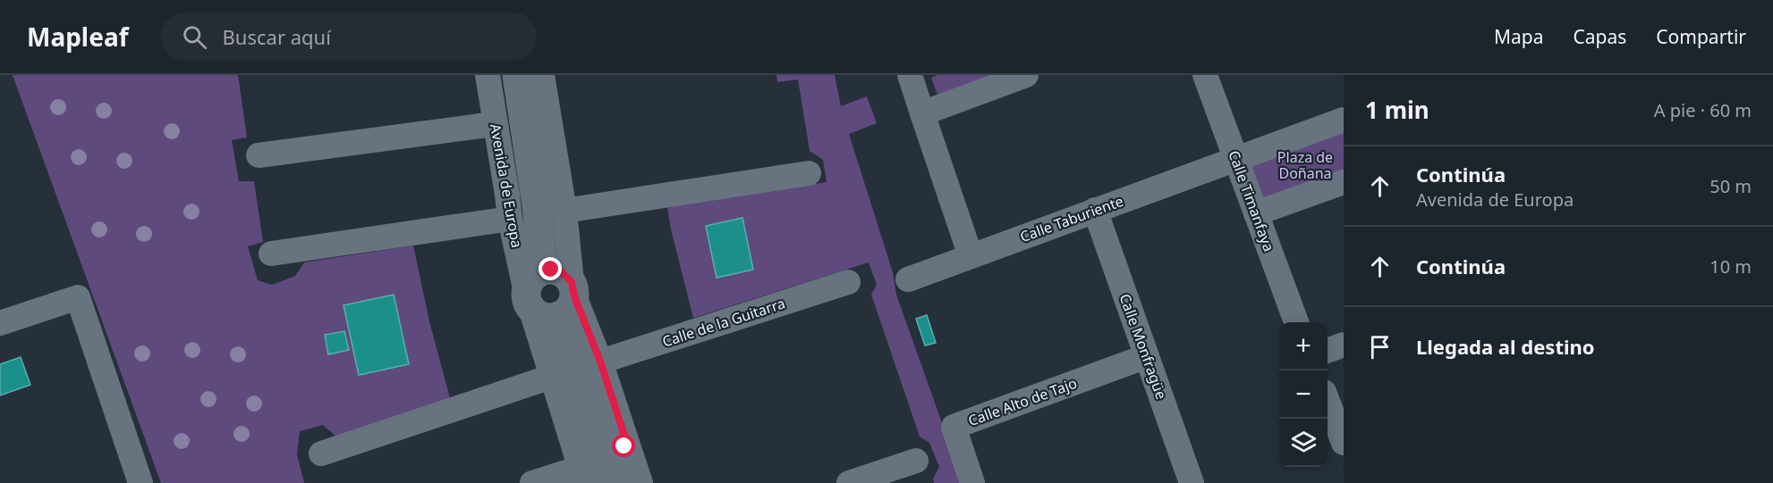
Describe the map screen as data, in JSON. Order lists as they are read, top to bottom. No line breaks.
{"streets":{"street":["Avenida de Europa","Calle Timanfaya","Calle Taburiente","Calle de la Guitarra","Calle Monfragüe","Calle Alto de Tajo"]},"crossings":[["Calle Timanfaya","Calle Taburiente"],["Calle Taburiente","Calle Monfragüe"],["Calle Monfragüe","Calle Alto de Tajo"]],"parks":["Plaza de Doñana"],"page":{"header":"Mapleaf","search":"Buscar aquí","nav":["Mapa","Capas","Compartir"],"heading":["1 min","A pie · 60 m"],"list":[["Continúa","Avenida de Europa","50 m"],["Continúa","10 m"],"Llegada al destino"],"map_buttons":["+","−"]}}
